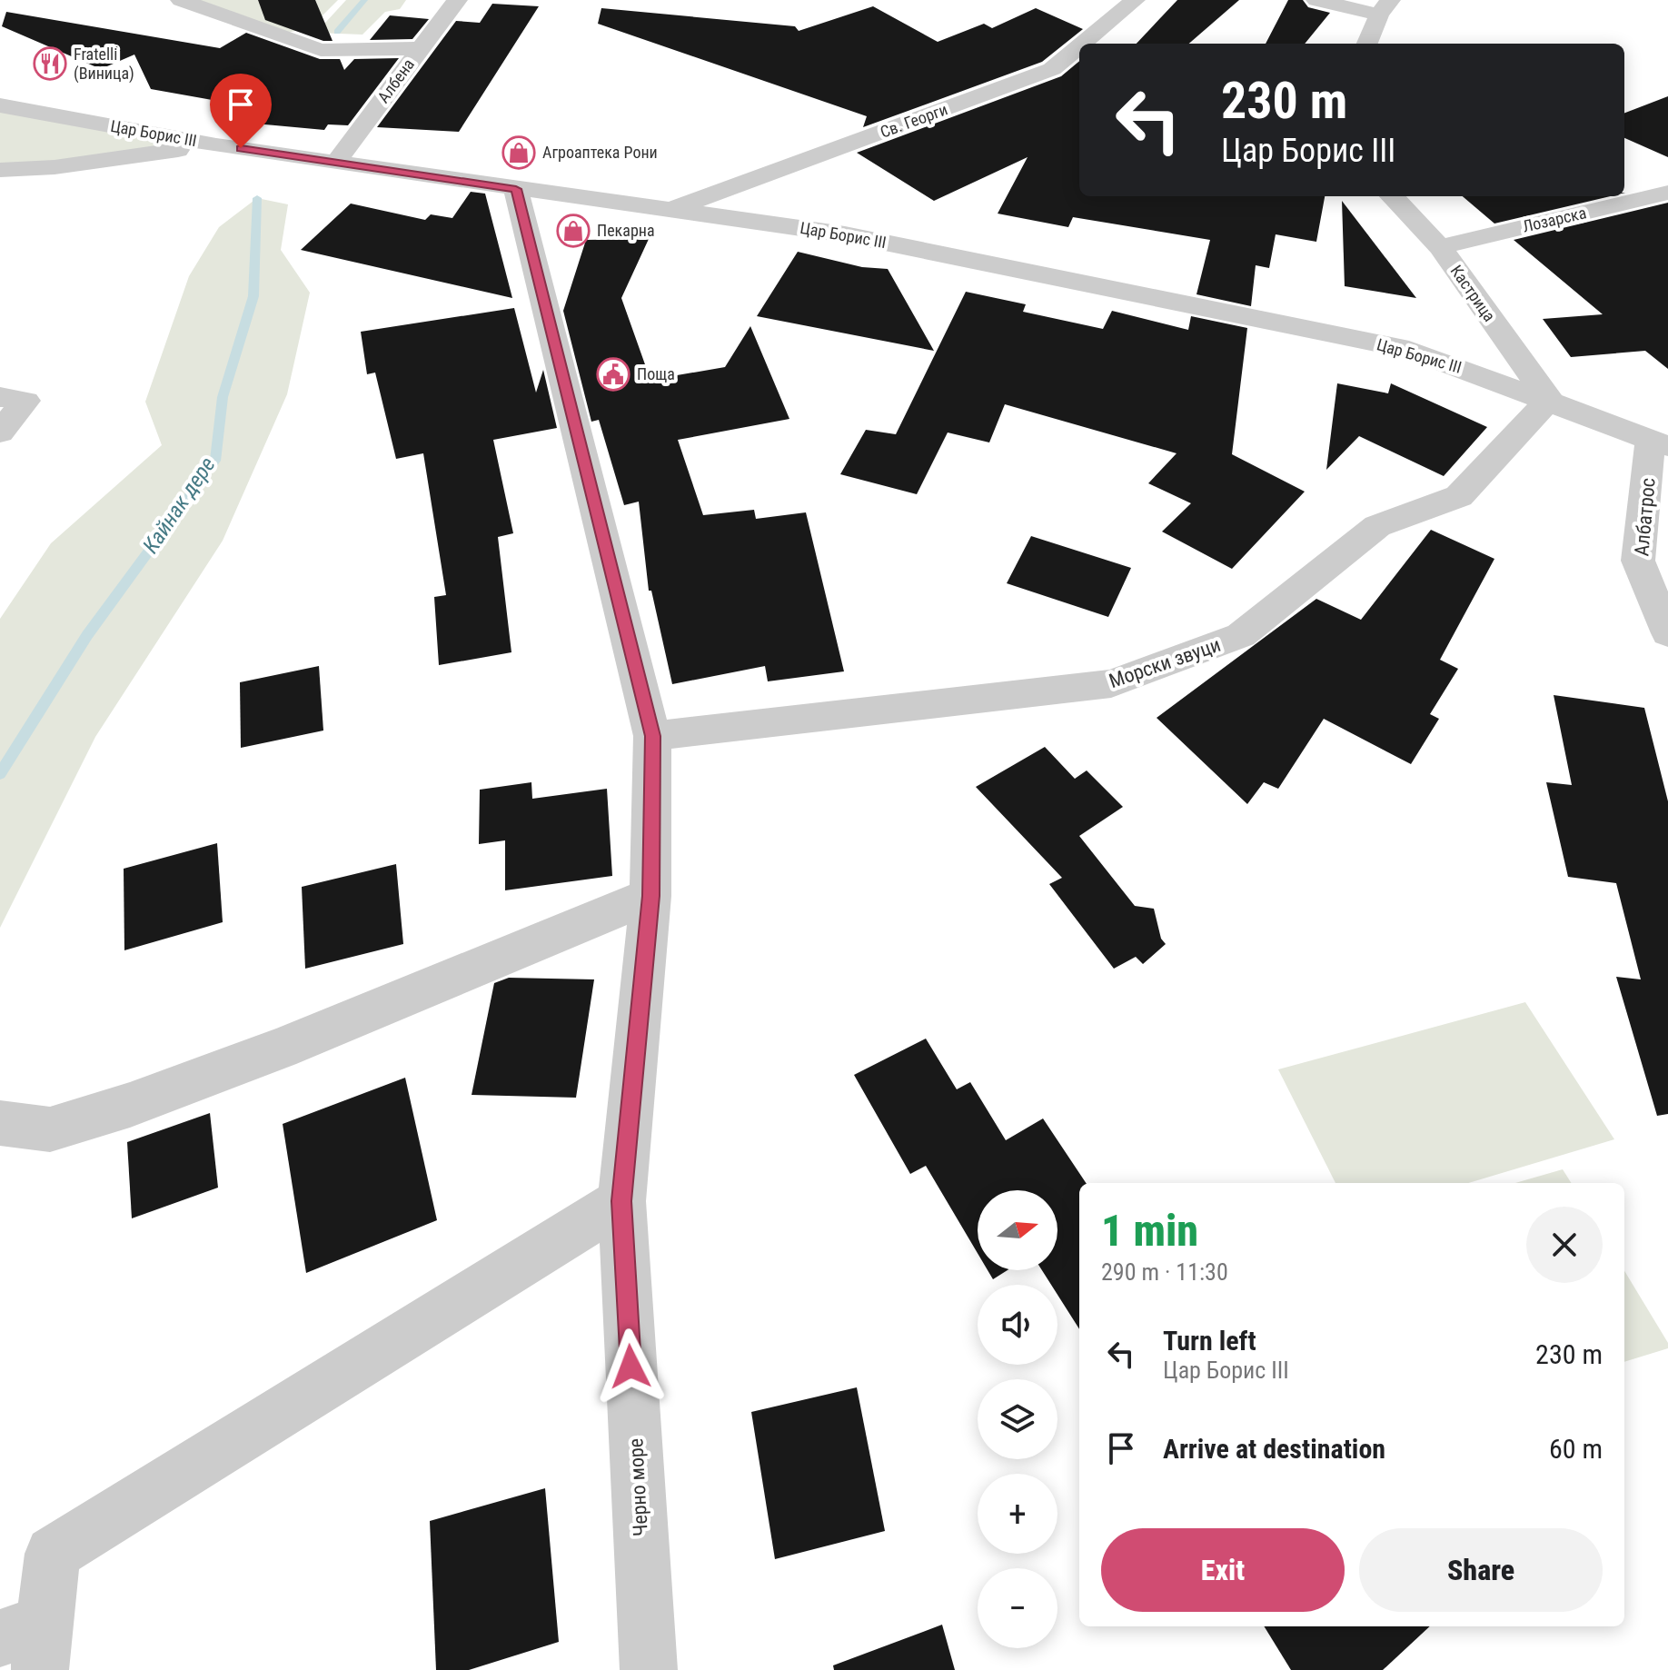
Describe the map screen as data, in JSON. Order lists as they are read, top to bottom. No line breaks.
{"streets":{"street":["Албена","Св. Георги","Цар Борис III","Лозарска","Кастрица","Албатрос","Морски звуци","Черно море"]},"crossings":[["Албена","Цар Борис III"],["Св. Георги","Цар Борис III"],["Цар Борис III","Кастрица"],["Цар Борис III","Албатрос"],["Цар Борис III","Морски звуци"],["Цар Борис III","Черно море"],["Лозарска","Кастрица"],["Кастрица","Морски звуци"],["Морски звуци","Черно море"]],"water":["Кайнак дере"],"places":{"restaurant":["Fratelli (Виница)"],"shop":["Агроаптека Рони","Пекарна"],"public building":["Поща"]},"north":"right","page":{"turn":["230 m","Цар Борис III"],"heading":["1 min","290 m · 11:30"],"map_buttons":["+","−"],"list":[{"name":"Turn left","note":"Цар Борис III","value":"230 m"},{"name":"Arrive at destination","value":"60 m"}],"buttons":["Exit","Share"]}}
